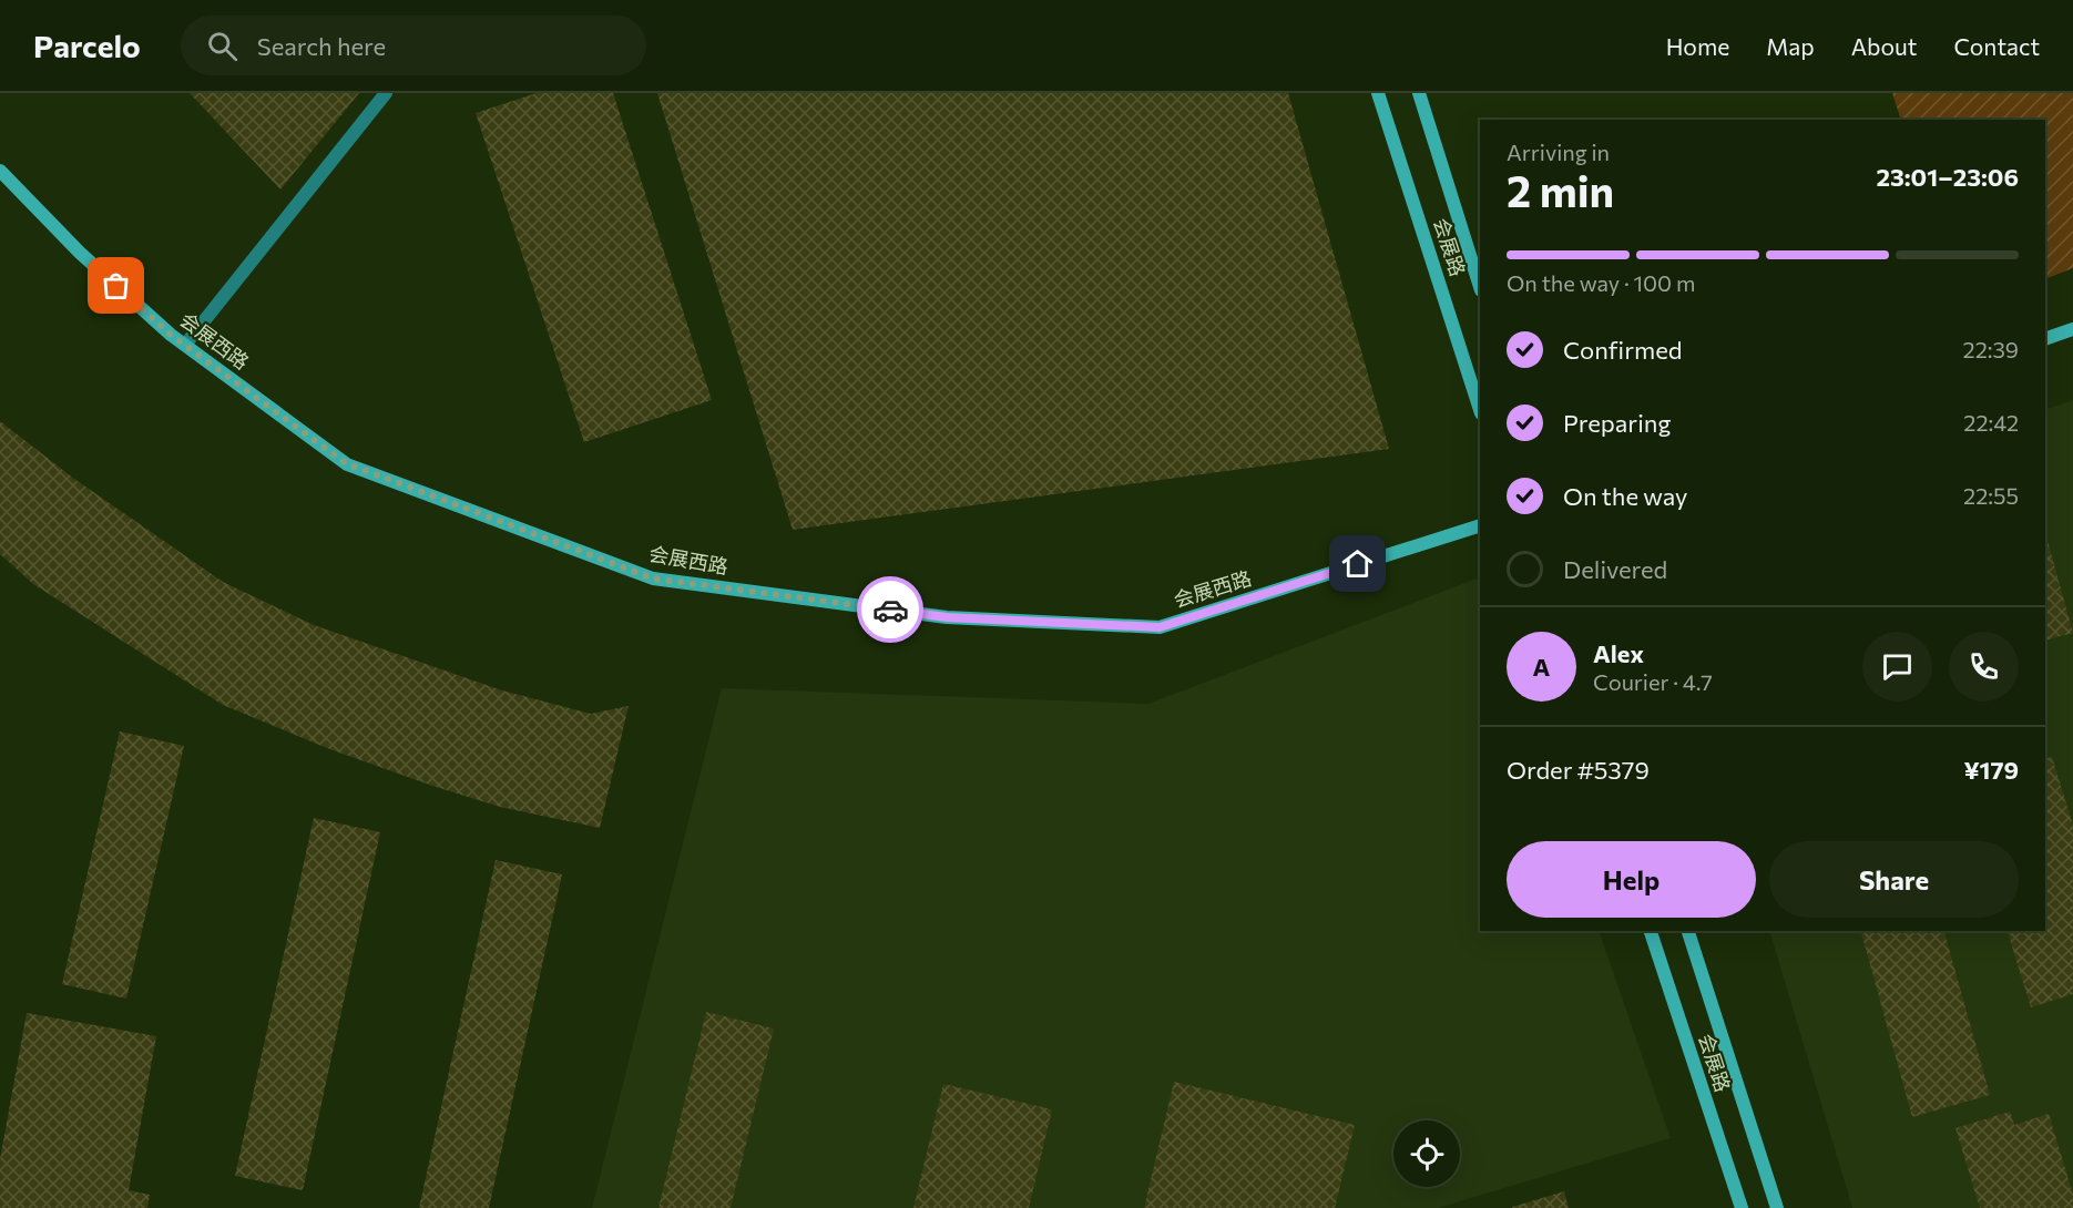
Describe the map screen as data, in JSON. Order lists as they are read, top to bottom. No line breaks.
{"streets":{"street":["会展路","会展西路"]},"page":{"header":"Parcelo","search":"Search here","nav":["Home","Map","About","Contact"],"heading":["2 min","Arriving in","23:01–23:06"],"panel":["Alex","Courier · 4.7","Order #5379","¥179"],"bar":"On the way · 100 m","list":[["Confirmed","22:39"],["Preparing","22:42"],["On the way","22:55"],"Delivered"],"round":"A","buttons":["Help","Share"]}}
